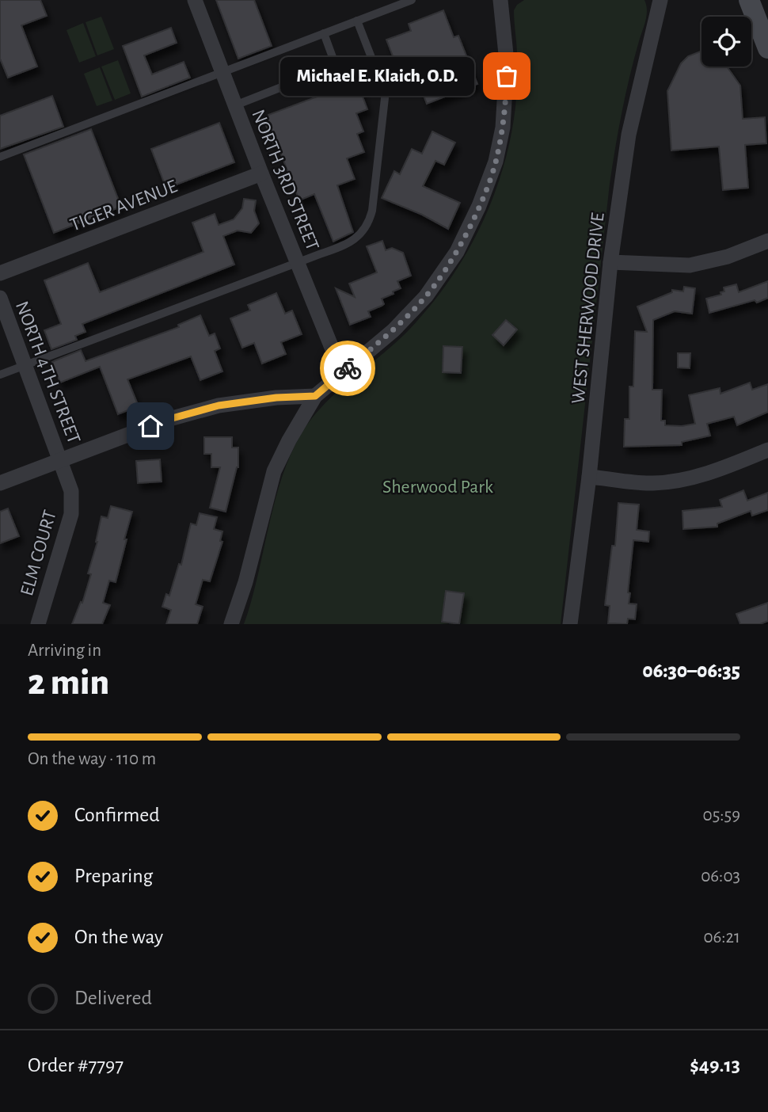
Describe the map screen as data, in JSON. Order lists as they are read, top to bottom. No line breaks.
{"streets":{"street":["NORTH 3RD STREET","TIGER AVENUE","WEST SHERWOOD DRIVE","NORTH 4TH STREET","ELM COURT"]},"crossings":[["NORTH 3RD STREET","TIGER AVENUE"],["NORTH 4TH STREET","ELM COURT"]],"parks":["Sherwood Park"],"places":["Michael E. Klaich, O.D."],"page":{"bubble":"Michael E. Klaich, O.D.","heading":["2 min","Arriving in","06:30–06:35"],"panel":["Order #7797","$49.13"],"bar":"On the way · 110 m","list":[["Confirmed","05:59"],["Preparing","06:03"],["On the way","06:21"],"Delivered"]}}
